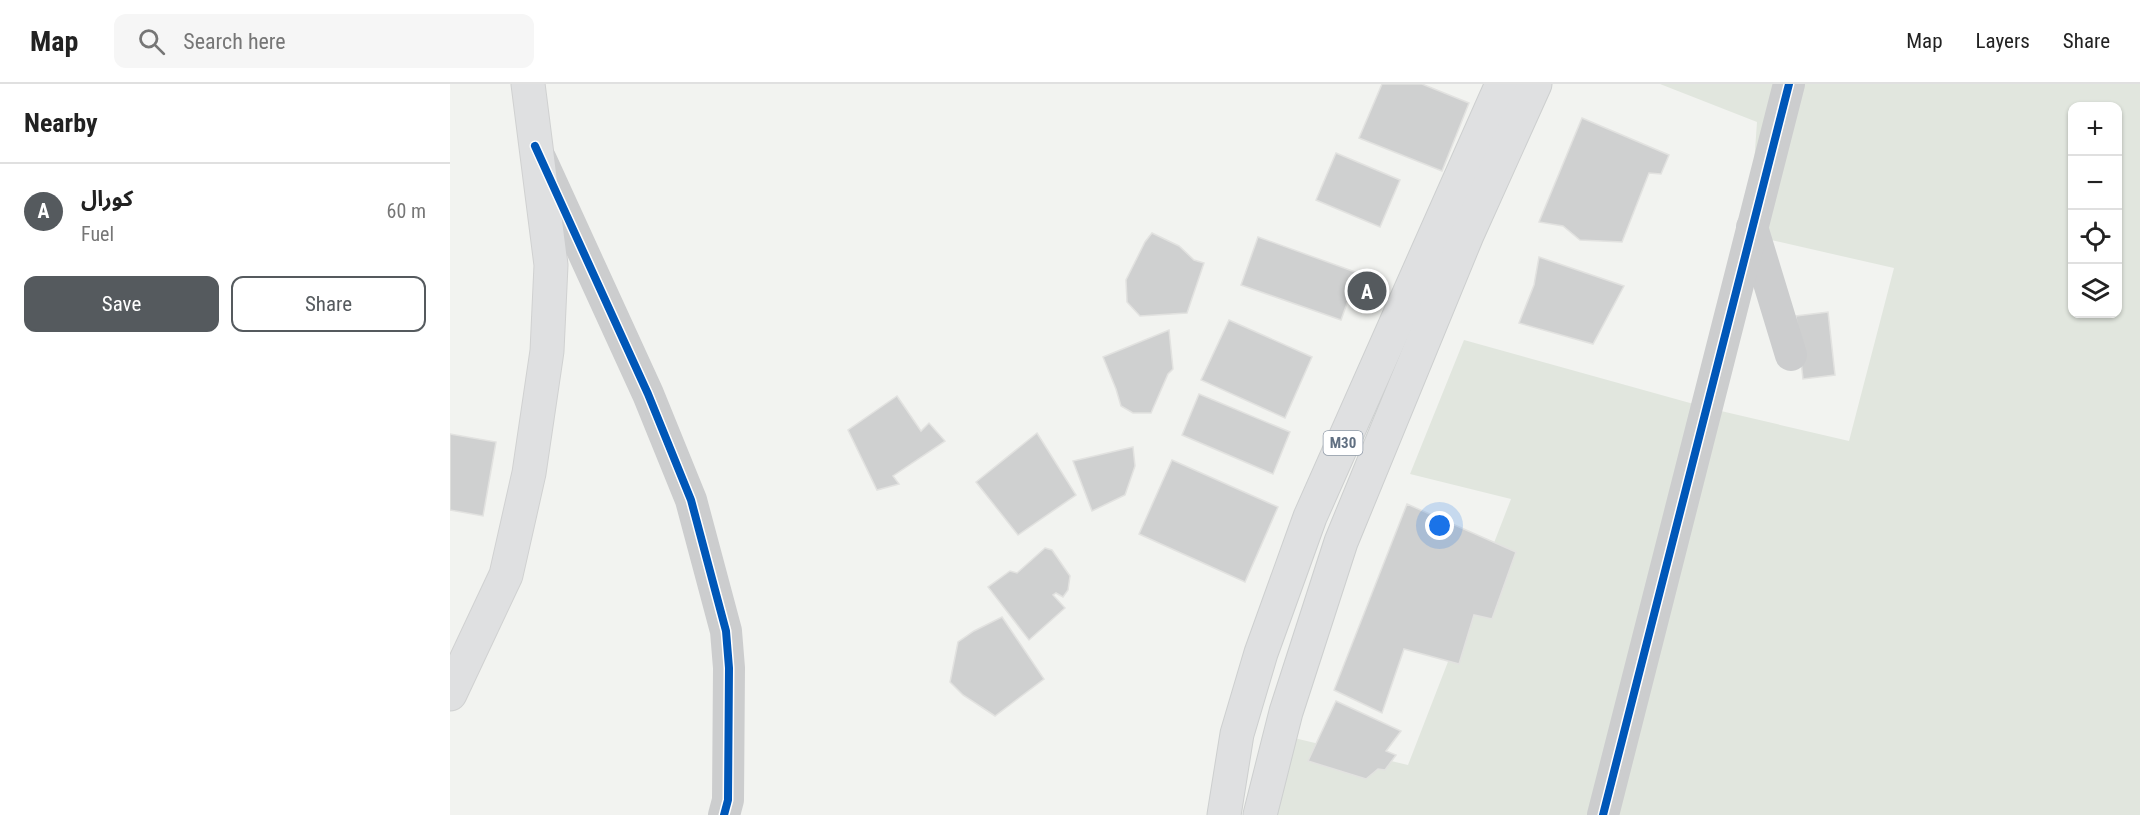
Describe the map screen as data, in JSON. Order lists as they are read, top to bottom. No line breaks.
{"streets":{"main road":["M30"]},"page":{"header":"Map","search":"Search here","nav":["Map","Layers","Share"],"heading":"Nearby","map_buttons":["+","−"],"list":[{"mark":"A","name":"كورال","note":"Fuel","value":"60 m"}],"buttons":["Save","Share"],"pins":"A"}}
